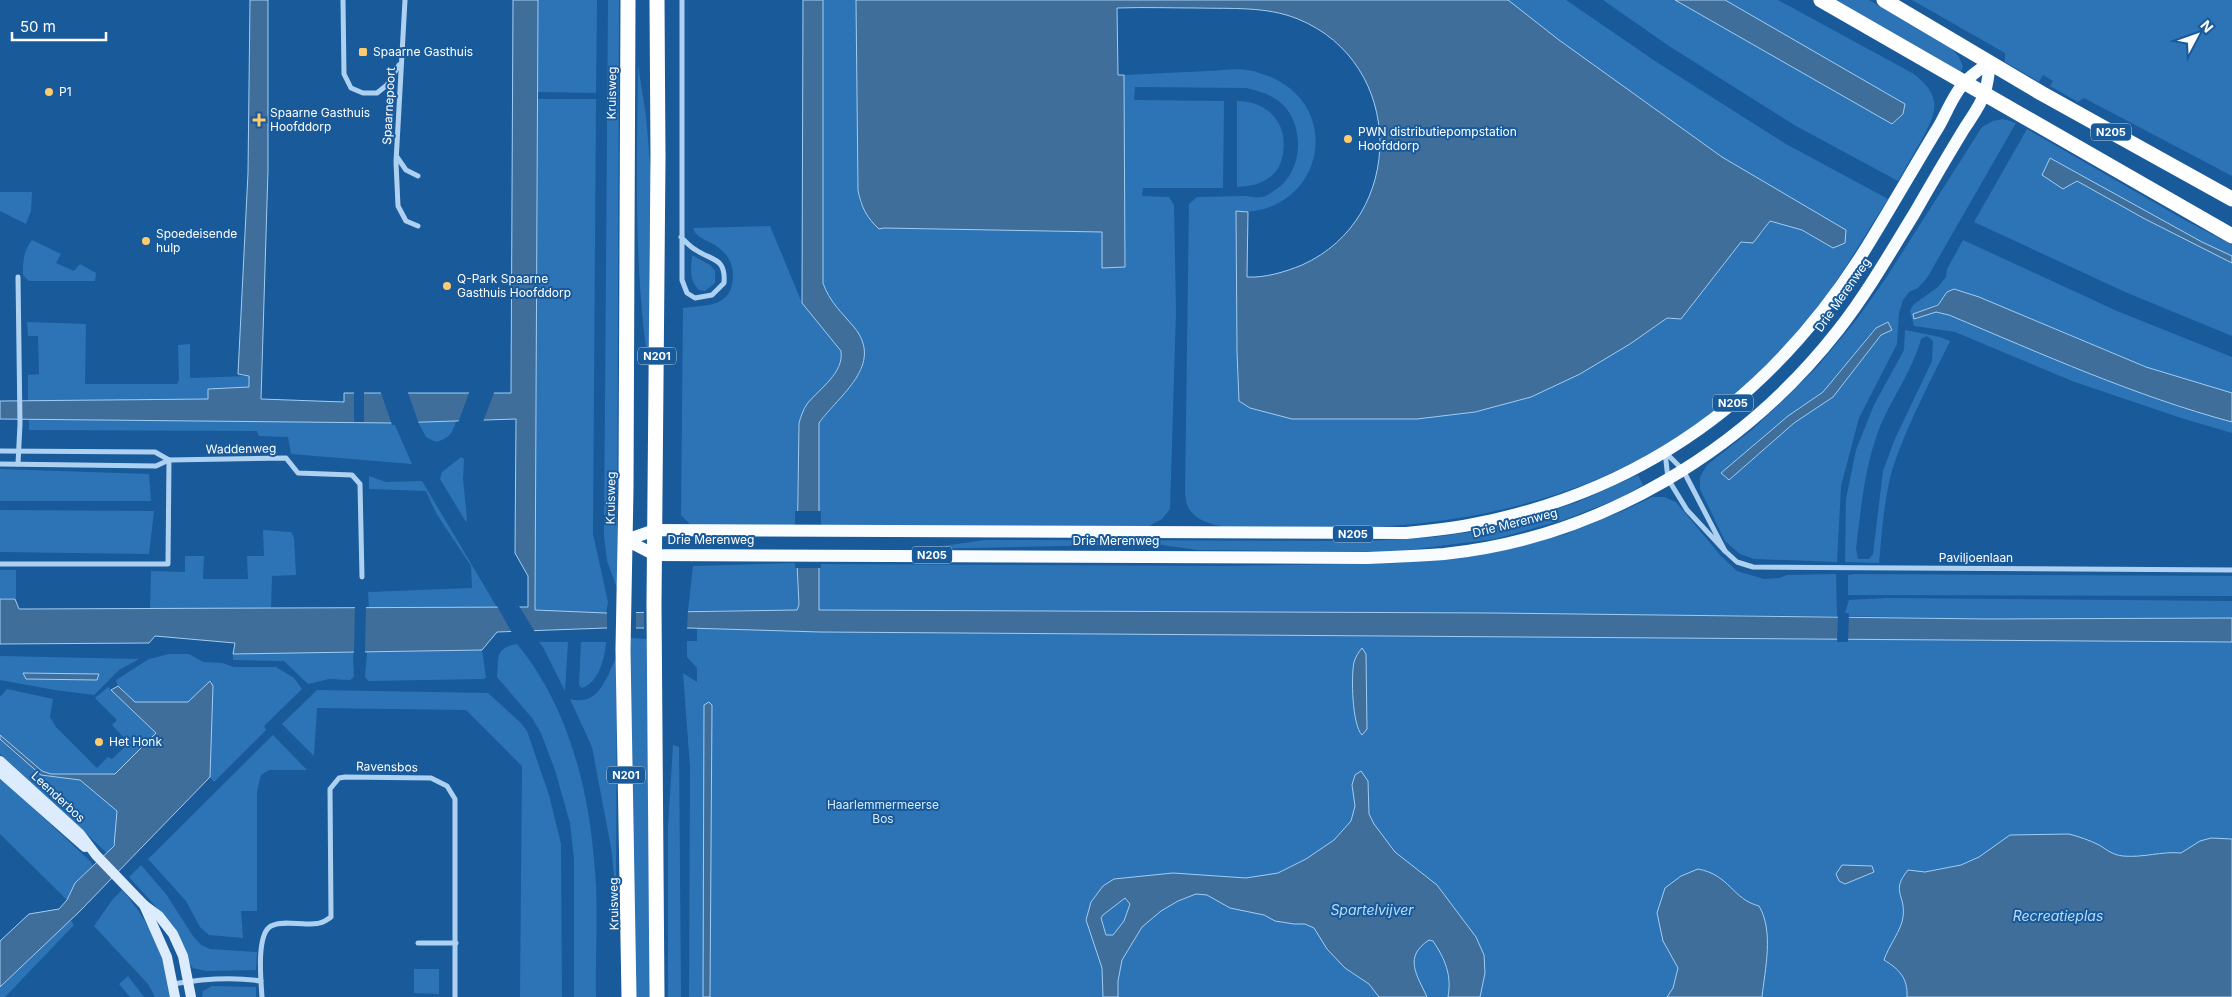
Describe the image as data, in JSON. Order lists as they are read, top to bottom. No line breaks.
{"streets":{"highway":["Kruisweg","N205","N201"],"main road":["Drie Merenweg","Leenderbos"],"street":["Spaarnepoort","Waddenweg","Paviljoenlaan","Ravensbos"]},"crossings":[["Kruisweg","Drie Merenweg"],["N205","Drie Merenweg"],["Drie Merenweg","N201"],["Drie Merenweg","Paviljoenlaan"]],"water":["Spartelvijver","Recreatieplas"],"parks":["Haarlemmermeerse Bos"],"places":{"transit":["Spaarne Gasthuis"],"other":["P1","PWN distributiepompstation Hoofddorp","Spoedeisende hulp","Q-Park Spaarne Gasthuis Hoofddorp","Het Honk"],"health":["Spaarne Gasthuis Hoofddorp"]},"scale_bar":"50 m","north":"top right"}
